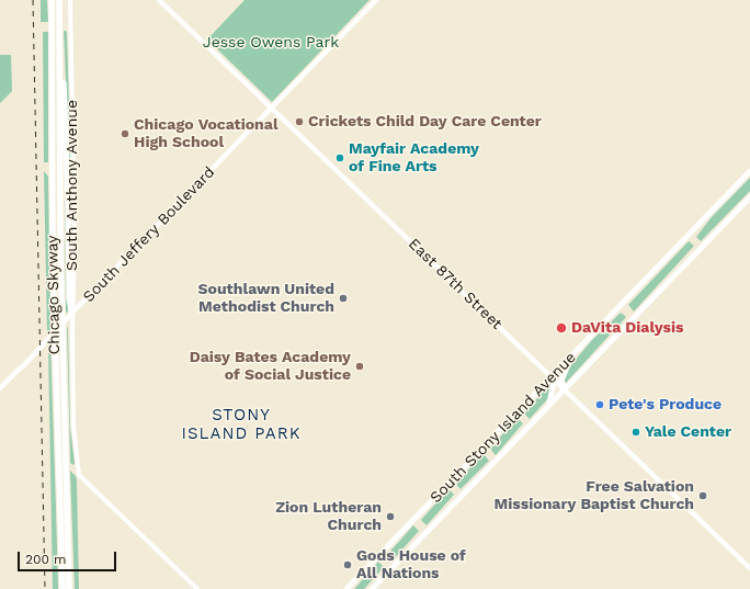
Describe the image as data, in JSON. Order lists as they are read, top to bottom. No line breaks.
{"streets":{"highway":["Chicago Skyway","South Stony Island Avenue"],"main road":["South Jeffery Boulevard","East 87th Street"],"street":["South Anthony Avenue"]},"crossings":[["South Anthony Avenue","South Jeffery Boulevard"],["South Jeffery Boulevard","East 87th Street"],["South Jeffery Boulevard","Chicago Skyway"],["East 87th Street","South Stony Island Avenue"]],"districts":["STONY ISLAND PARK"],"parks":["Jesse Owens Park"],"places":["Crickets Child Day Care Center","Chicago Vocational High School","Mayfair Academy of Fine Arts","Southlawn United Methodist Church","DaVita Dialysis","Daisy Bates Academy of Social Justice","Pete's Produce","Yale Center","Free Salvation Missionary Baptist Church","Zion Lutheran Church","Gods House of All Nations"],"scale_bar":"200 m"}
